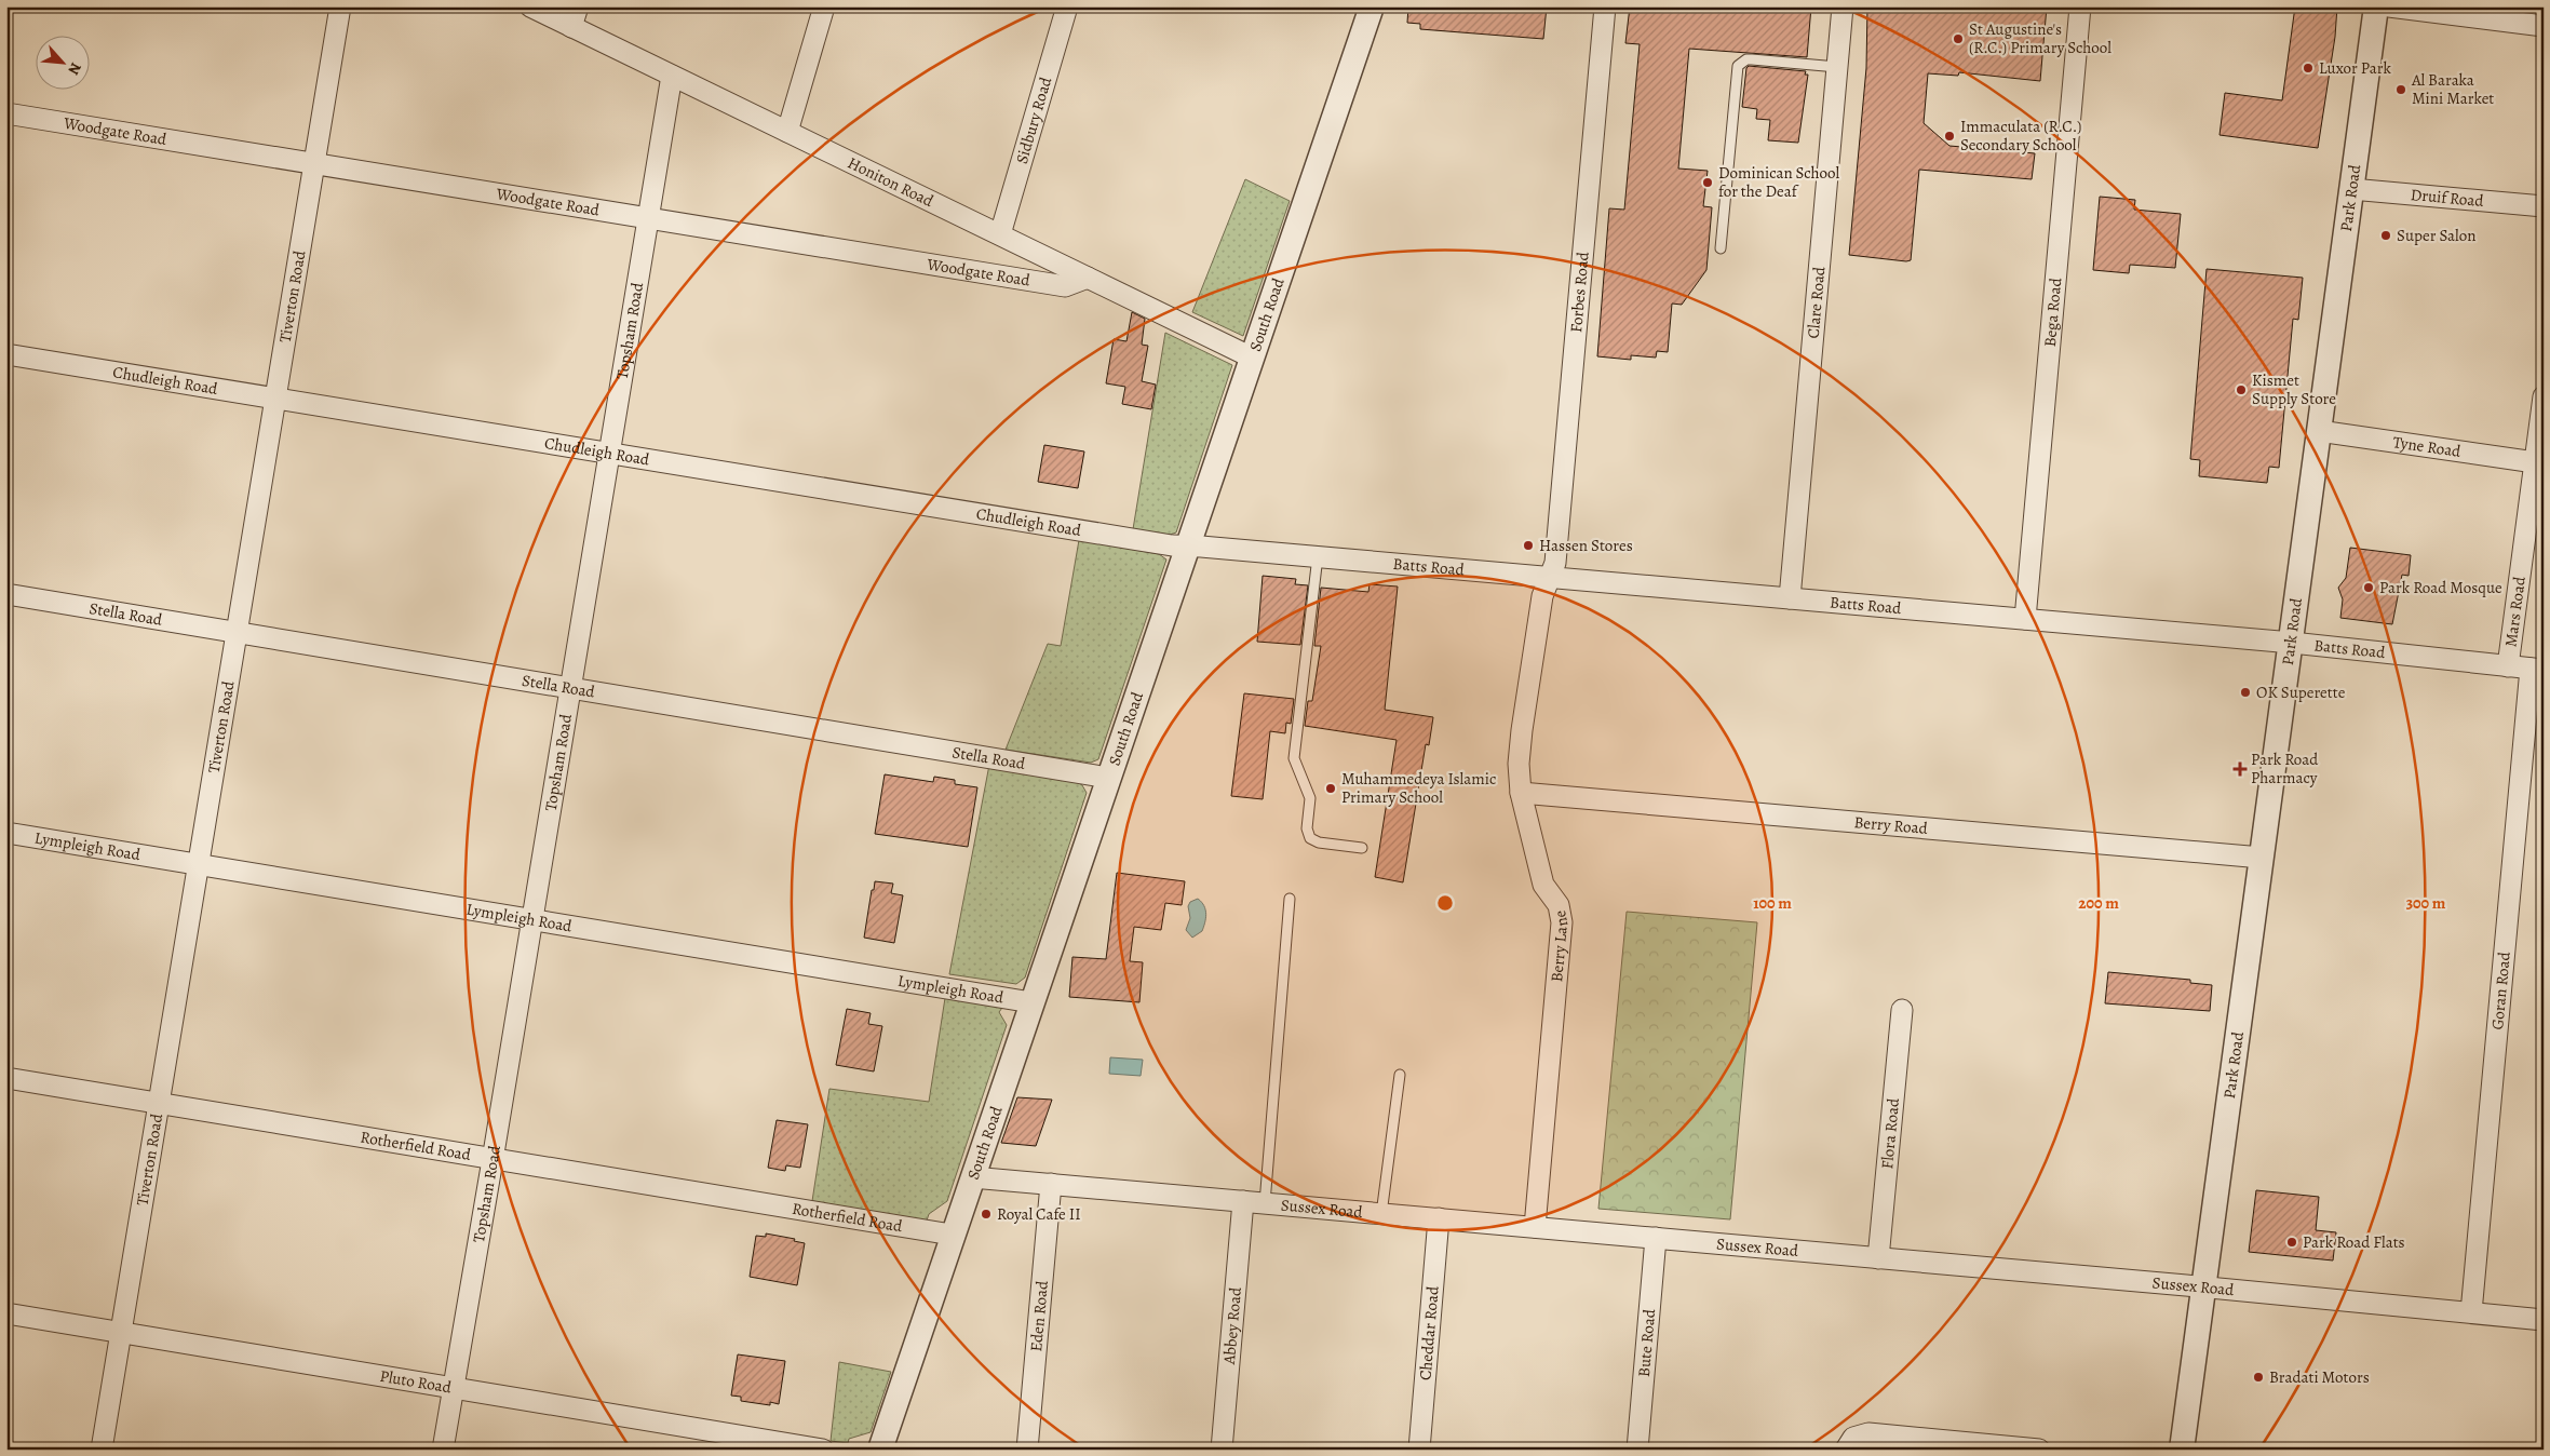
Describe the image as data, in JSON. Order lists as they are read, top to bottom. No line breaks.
{"streets":{"street":["Sidbury Road","Woodgate Road","Honiton Road","Park Road","Druif Road","Forbes Road","Tiverton Road","Clare Road","Bega Road","South Road","Topsham Road","Chudleigh Road","Tyne Road","Batts Road","Mars Road","Stella Road","Berry Road","Lympleigh Road","Berry Lane","Goran Road","Flora Road","Rotherfield Road","Sussex Road","Eden Road","Abbey Road","Cheddar Road","Bute Road","Pluto Road"]},"crossings":[["Sidbury Road","Honiton Road"],["Woodgate Road","Honiton Road"],["Woodgate Road","Tiverton Road"],["Woodgate Road","Topsham Road"],["Honiton Road","South Road"],["Honiton Road","Topsham Road"],["Park Road","Druif Road"],["Park Road","Tyne Road"],["Park Road","Batts Road"],["Park Road","Berry Road"],["Park Road","Sussex Road"],["Forbes Road","Batts Road"],["Forbes Road","Berry Lane"],["Tiverton Road","Chudleigh Road"],["Tiverton Road","Stella Road"],["Tiverton Road","Lympleigh Road"],["Tiverton Road","Rotherfield Road"],["Tiverton Road","Pluto Road"],["Clare Road","Batts Road"],["Bega Road","Batts Road"],["South Road","Chudleigh Road"],["South Road","Batts Road"],["South Road","Stella Road"],["South Road","Lympleigh Road"],["South Road","Rotherfield Road"],["South Road","Sussex Road"],["Topsham Road","Chudleigh Road"],["Topsham Road","Stella Road"],["Topsham Road","Lympleigh Road"],["Topsham Road","Rotherfield Road"],["Topsham Road","Pluto Road"],["Chudleigh Road","Batts Road"],["Tyne Road","Mars Road"],["Batts Road","Mars Road"],["Batts Road","Berry Lane"],["Batts Road","Goran Road"],["Berry Road","Berry Lane"],["Berry Lane","Sussex Road"],["Goran Road","Sussex Road"],["Flora Road","Sussex Road"],["Sussex Road","Eden Road"],["Sussex Road","Abbey Road"],["Sussex Road","Cheddar Road"],["Sussex Road","Bute Road"]],"places":{"other":["St Augustine's (R.C.) Primary School","Luxor Park","Al Baraka Mini Market","Immaculata (R.C.) Secondary School","Dominican School for the Deaf","Super Salon","Kismet Supply Store","Hassen Stores","Park Road Mosque","OK Superette","Muhammedeya Islamic Primary School","Royal Cafe II","Park Road Flats","Bradati Motors"],"health":["Park Road Pharmacy"]},"north":"bottom right","rings":["100 m","200 m","300 m"]}
